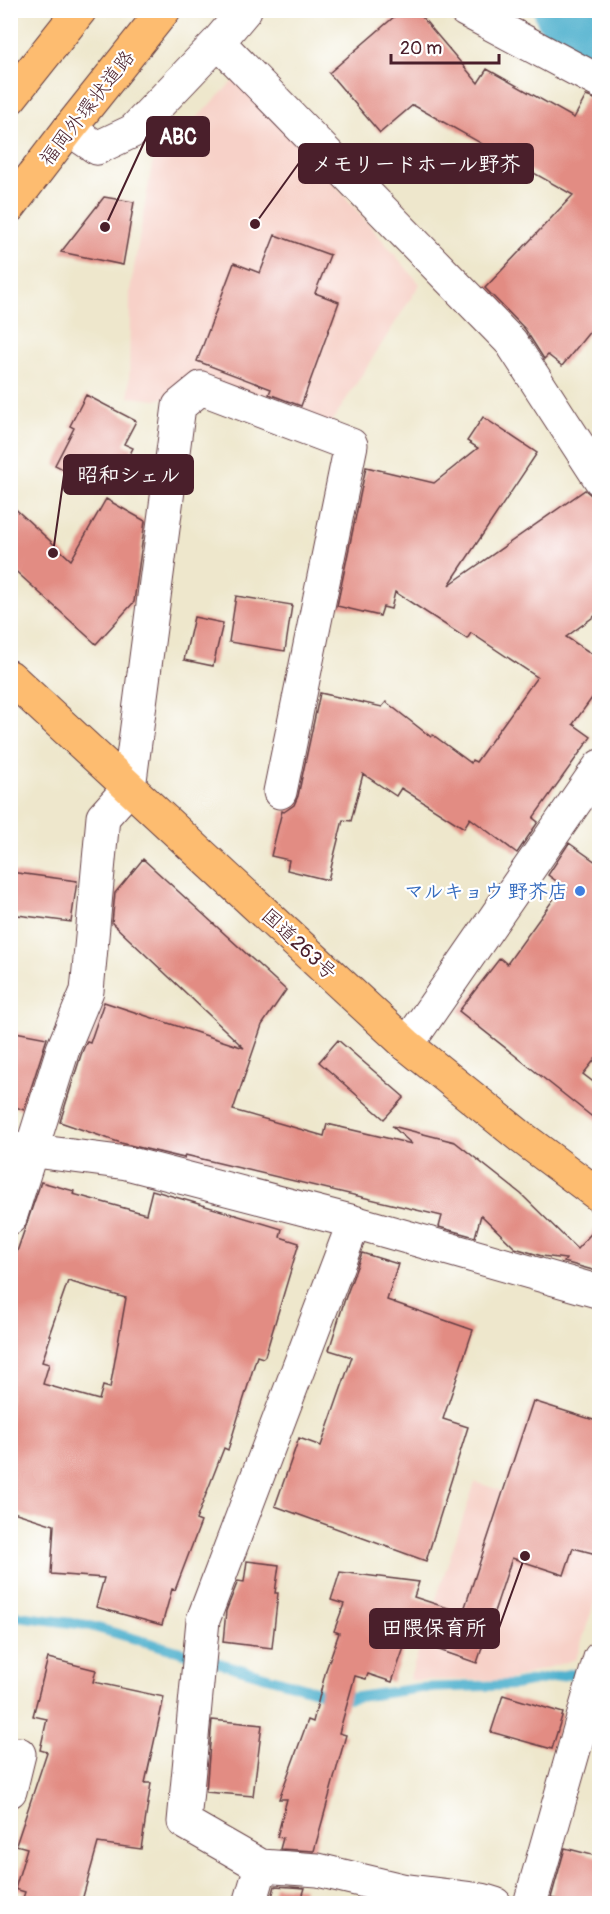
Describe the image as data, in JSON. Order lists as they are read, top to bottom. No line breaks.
{"streets":{"highway":["福岡外環状道路","国道263号"]},"places":["メモリードホール野芥","ABC","昭和シェル","マルキョウ 野芥店","田隈保育所"],"scale_bar":"20 m"}
